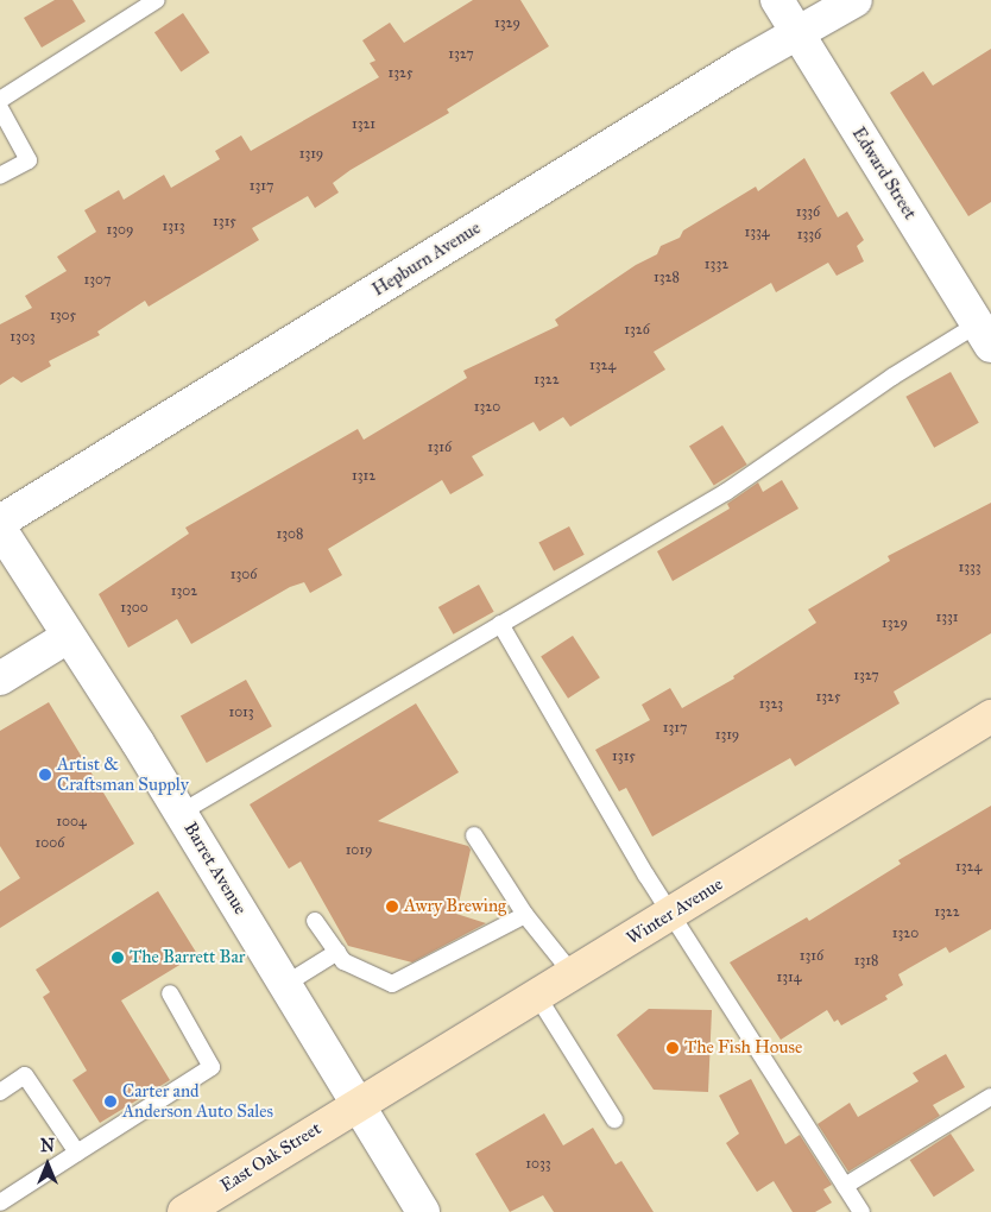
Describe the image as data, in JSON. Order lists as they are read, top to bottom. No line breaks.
{"streets":{"main road":["Winter Avenue","East Oak Street"],"street":["Edward Street","Hepburn Avenue","Barret Avenue"]},"crossings":[["Edward Street","Hepburn Avenue"],["Barret Avenue","Winter Avenue"],["Barret Avenue","East Oak Street"],["Winter Avenue","East Oak Street"]],"places":["Artist & Craftsman Supply","Awry Brewing","The Barrett Bar","The Fish House","Carter and Anderson Auto Sales"],"house_numbers":["1329","1327","1325","1321","1319","1317","1336","1315","1313","1309","1334","1336","1332","1328","1307","1305","1326","1303","1324","1322","1320","1316","1312","1308","1333","1306","1302","1300","1331","1329","1327","1325","1323","1013","1317","1319","1315","1004","1006","1019","1324","1322","1320","1316","1318","1314","1033"],"north":"top"}
